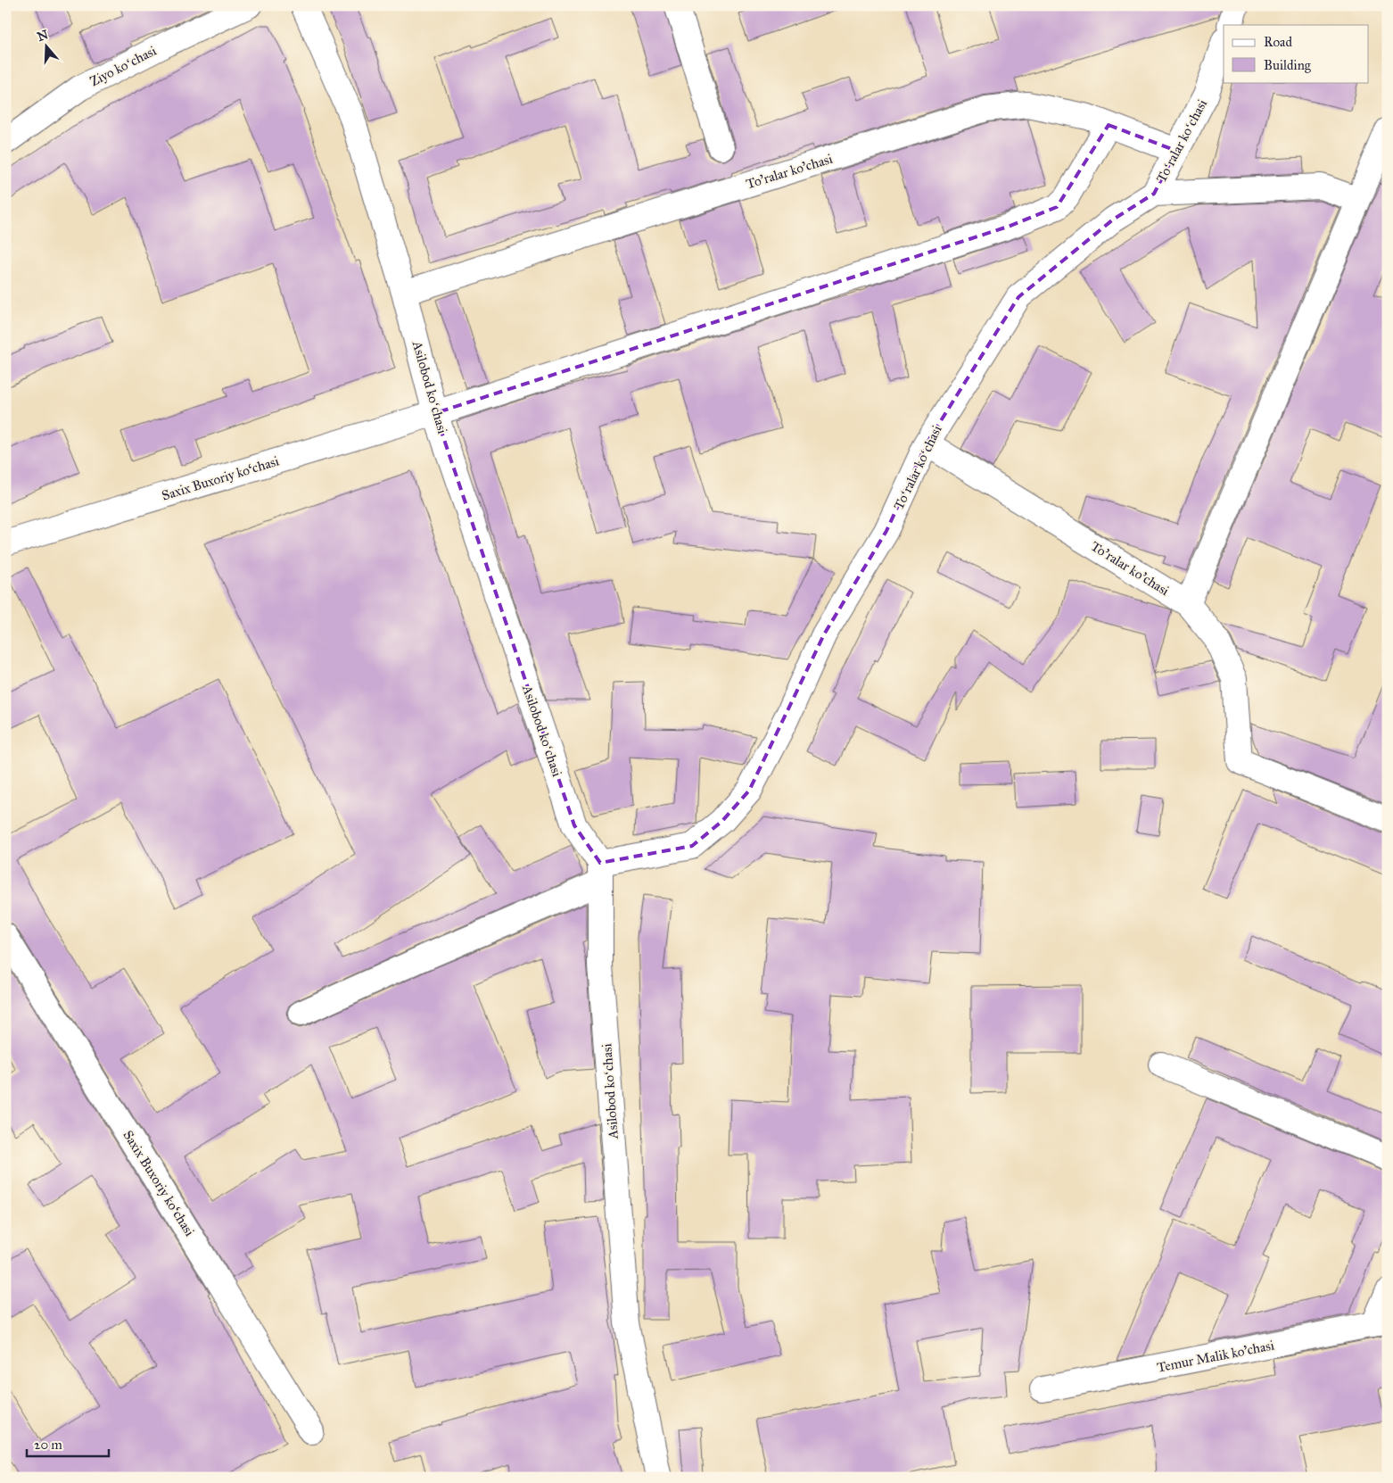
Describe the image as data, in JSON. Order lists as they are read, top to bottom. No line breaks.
{"streets":{"street":["Ziyo koʻchasi","Toʻralar koʻchasi","To'ralar ko'chasi","Asilobod koʻchasi","Saxix Buxoriy ko‘chasi","Temur Malik ko'chasi"]},"crossings":[["Toʻralar koʻchasi","To'ralar ko'chasi"],["Toʻralar koʻchasi","Asilobod koʻchasi"],["To'ralar ko'chasi","Asilobod koʻchasi"],["To'ralar ko'chasi","Saxix Buxoriy ko‘chasi"],["Asilobod koʻchasi","Saxix Buxoriy ko‘chasi"]],"legend":["Road","Building"],"scale_bar":"20 m","north":"top"}
